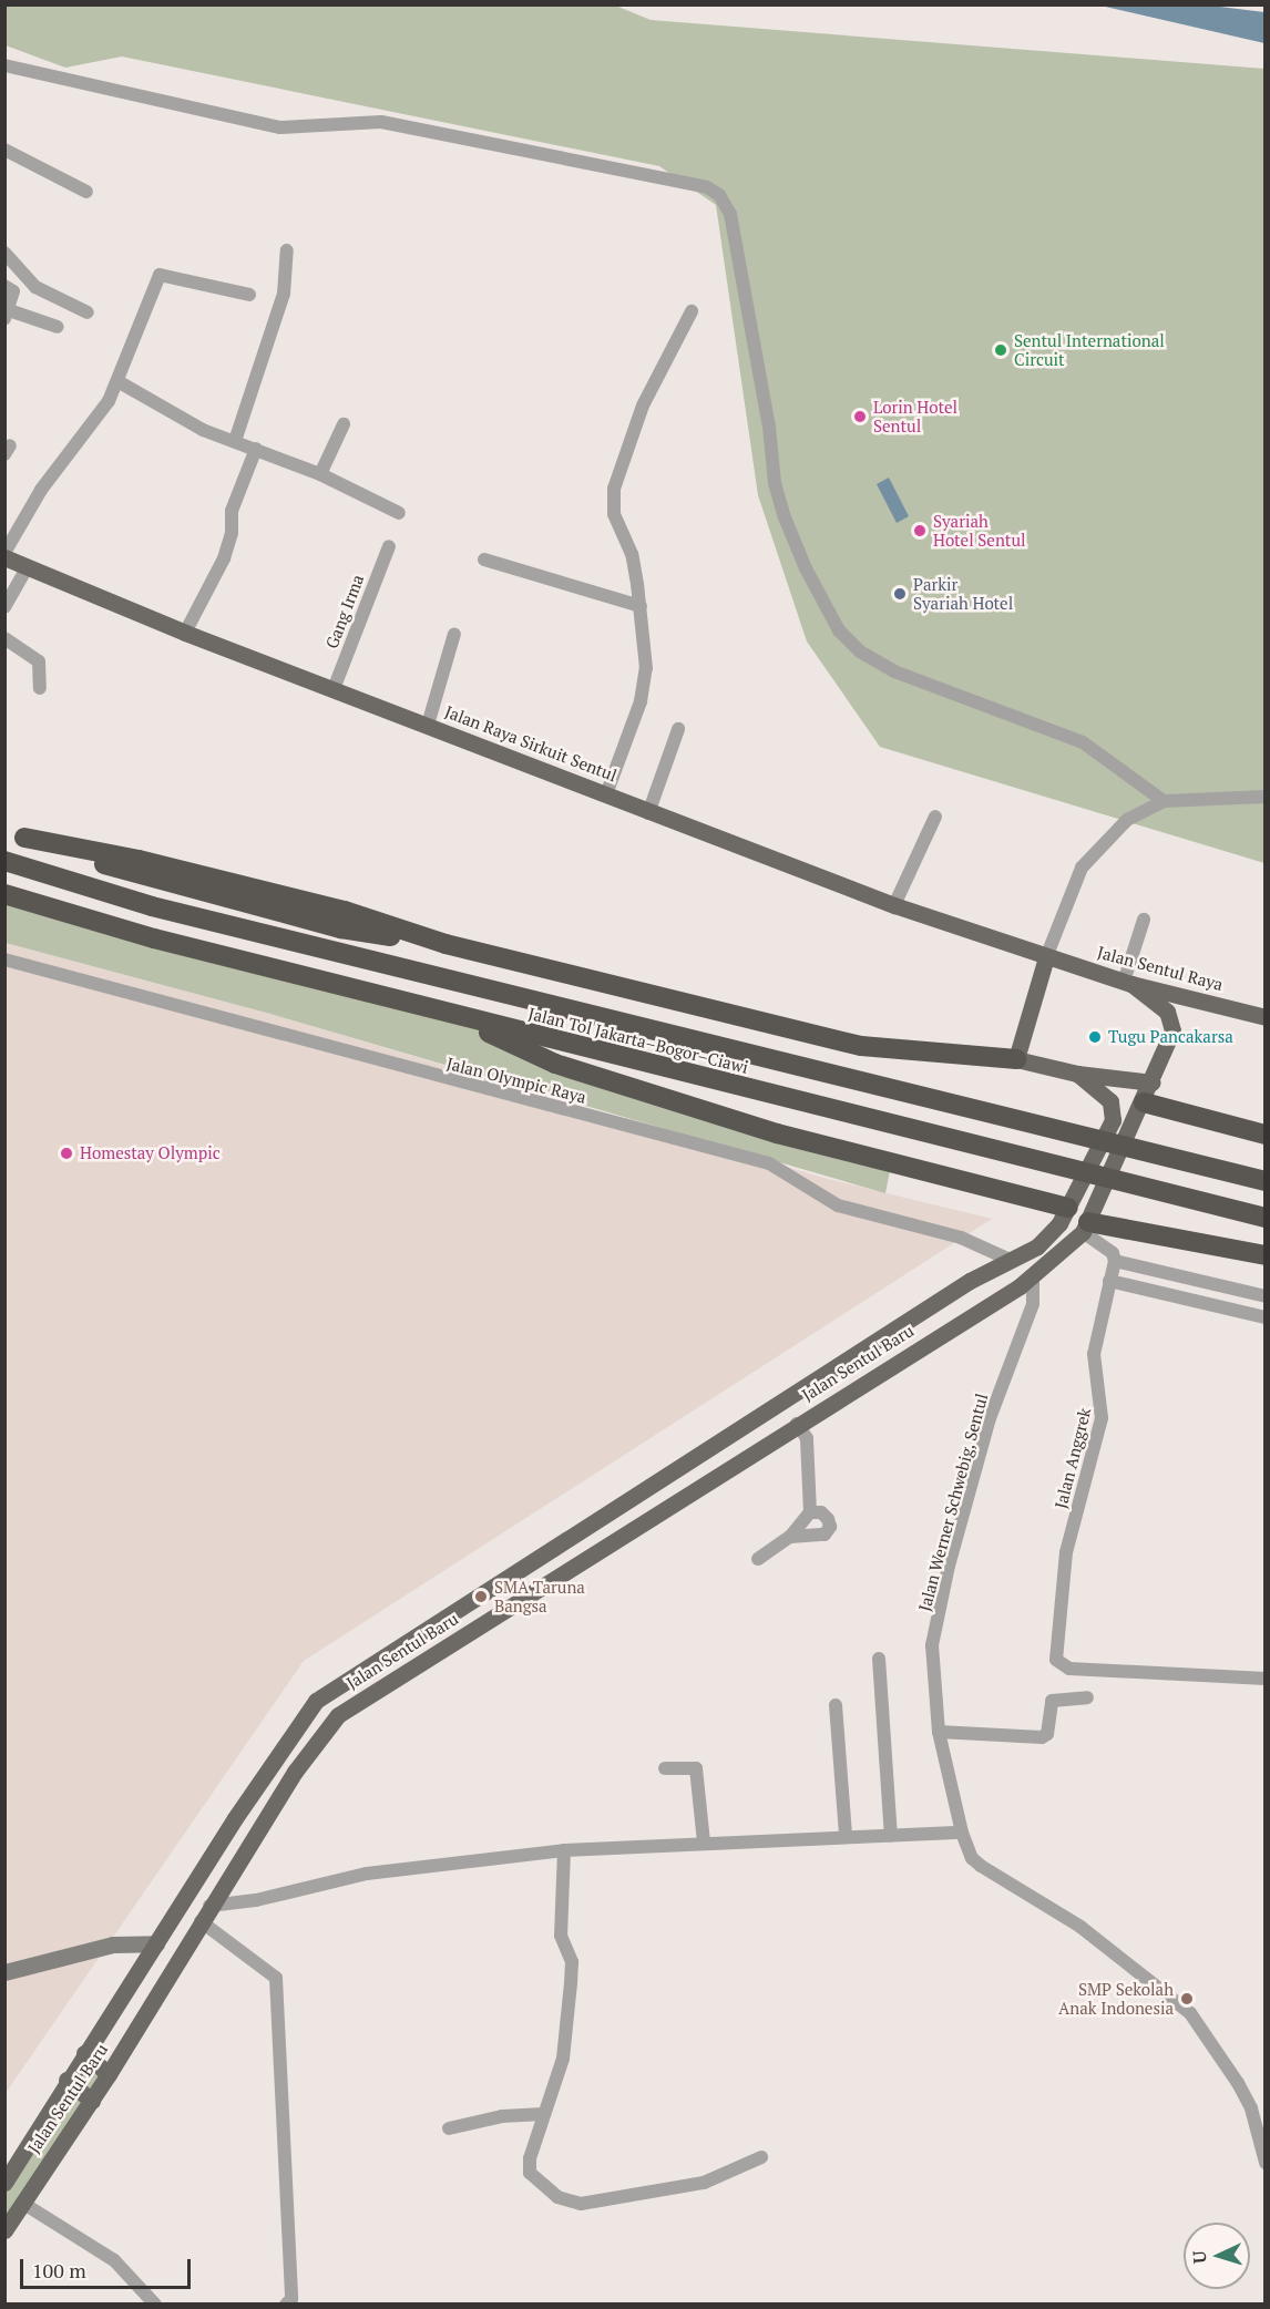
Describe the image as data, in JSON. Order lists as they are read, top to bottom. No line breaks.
{"streets":{"highway":["Jalan Tol Jakarta–Bogor–Ciawi"],"main road":["Jalan Raya Sirkuit Sentul","Jalan Sentul Raya","Jalan Sentul Baru"],"street":["Gang Irma","Jalan Olympic Raya","Jalan Anggrek","Jalan Werner Schwebig, Sentul"]},"crossings":[["Gang Irma","Jalan Raya Sirkuit Sentul"],["Jalan Raya Sirkuit Sentul","Jalan Sentul Raya"],["Jalan Sentul Raya","Jalan Sentul Baru"],["Jalan Olympic Raya","Jalan Sentul Baru"],["Jalan Sentul Baru","Jalan Werner Schwebig, Sentul"]],"places":["Sentul International Circuit","Lorin Hotel Sentul","Syariah Hotel Sentul","Parkir Syariah Hotel","Tugu Pancakarsa","Homestay Olympic","SMA Taruna Bangsa","SMP Sekolah Anak Indonesia"],"scale_bar":"100 m","north":"left"}
